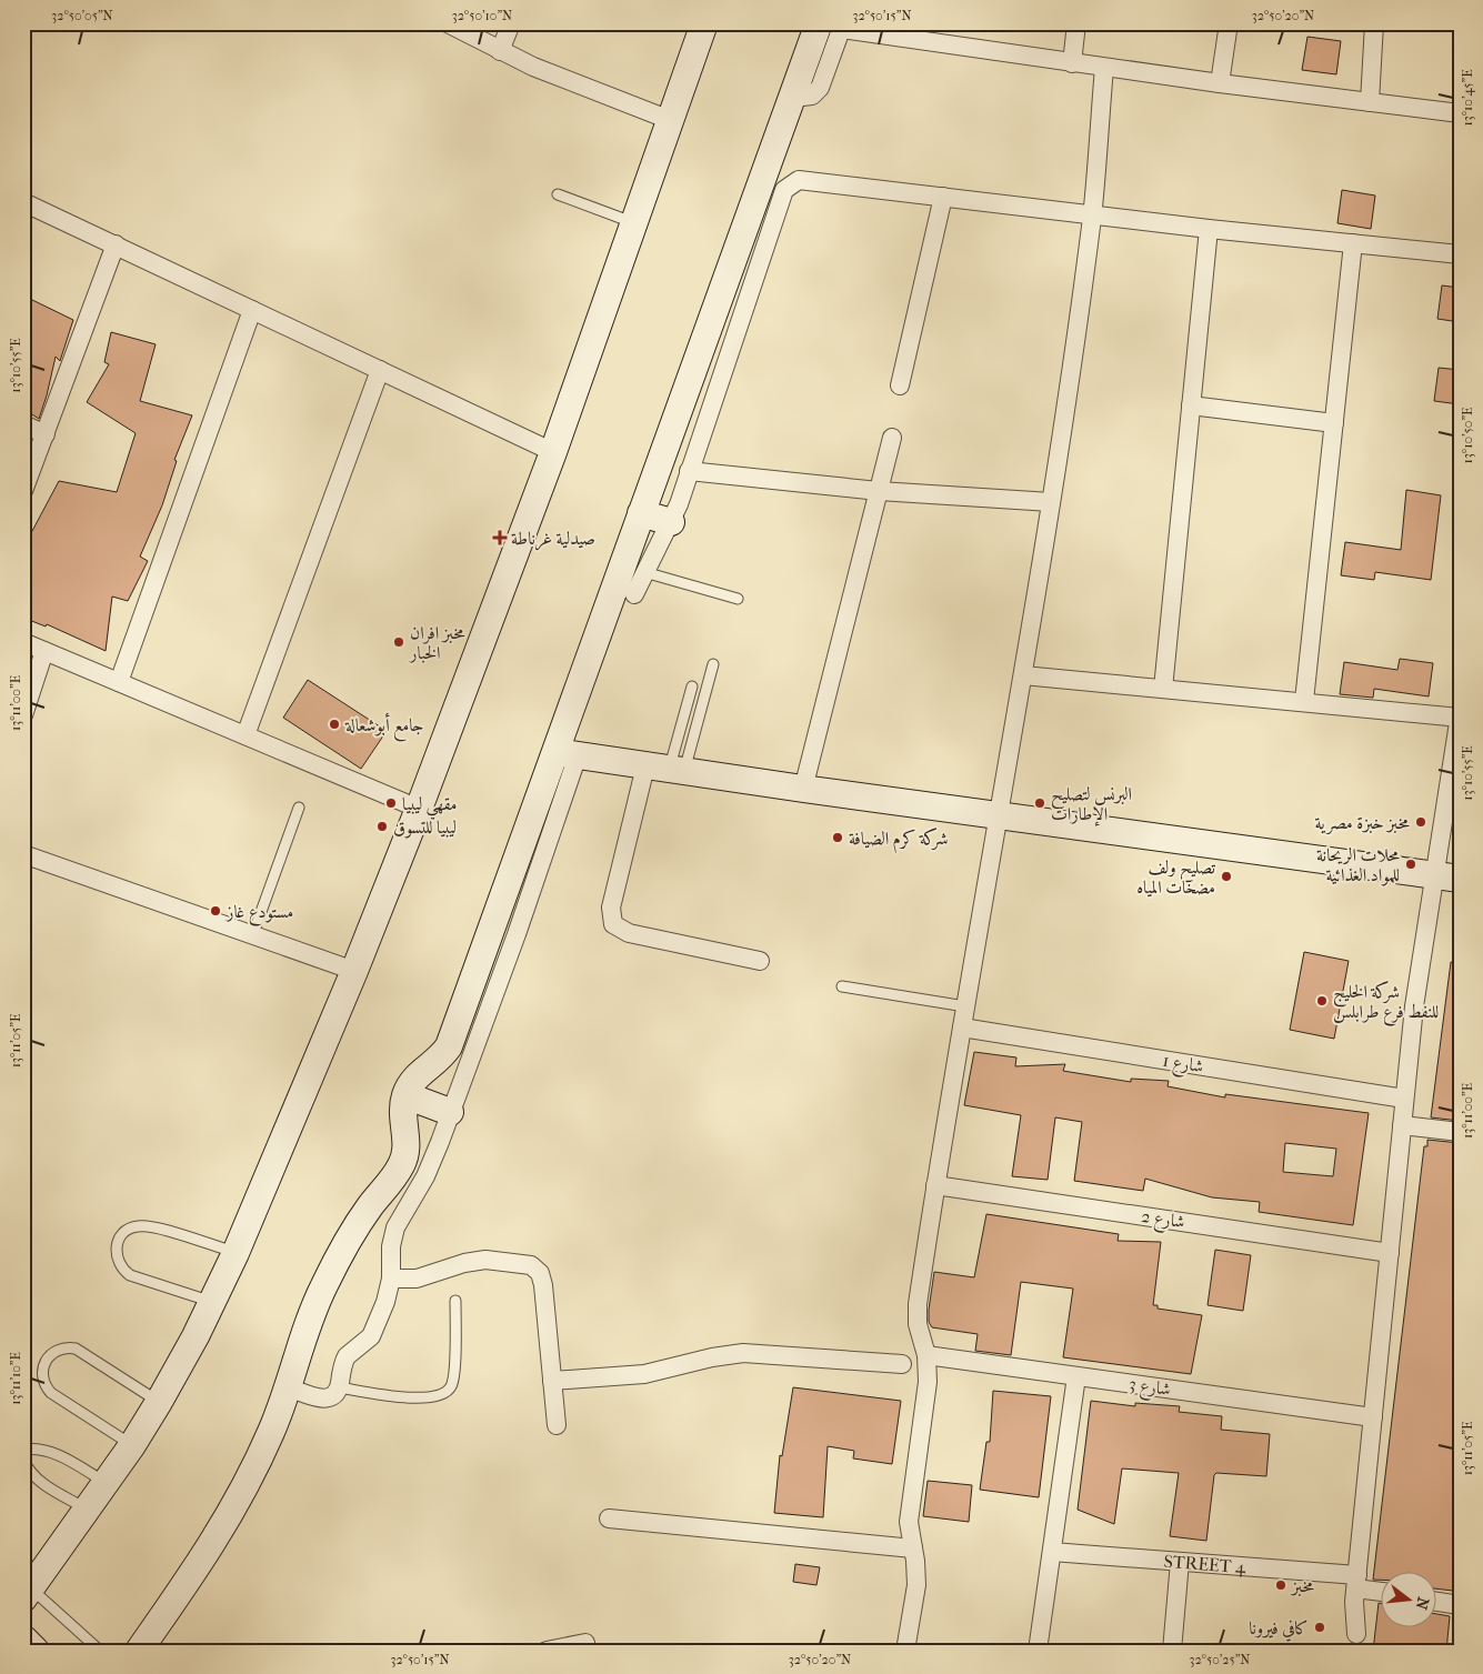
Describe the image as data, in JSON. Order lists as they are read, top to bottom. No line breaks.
{"streets":{"street":["شارع 1","شارع 2","شارع 3","STREET 4"]},"places":{"health":["صيدلية غرناطة"],"other":["مخبز افران الخبار","جامع أبوشعالة","مقهي ليبيا","البرنس لتصليح الإطارات","مخبز خبزة مصرية","ليبيا للتسوق","شركة كرم الضيافة","محلات الريحانة للمواد الغذائية","تصليح ولف مضخات المياه","مستودع غاز","شركة الخليج للنفط فرع طرابلس","مخبز","كافي فيرونا"]},"north":"right","coordinates":["32°50'05\"N","32°50'10\"N","32°50'15\"N","32°50'20\"N","13°10'45\"E","13°10'55\"E","13°10'50\"E","13°11'00\"E","13°11'05\"E","13°11'10\"E","32°50'25\"N"]}
